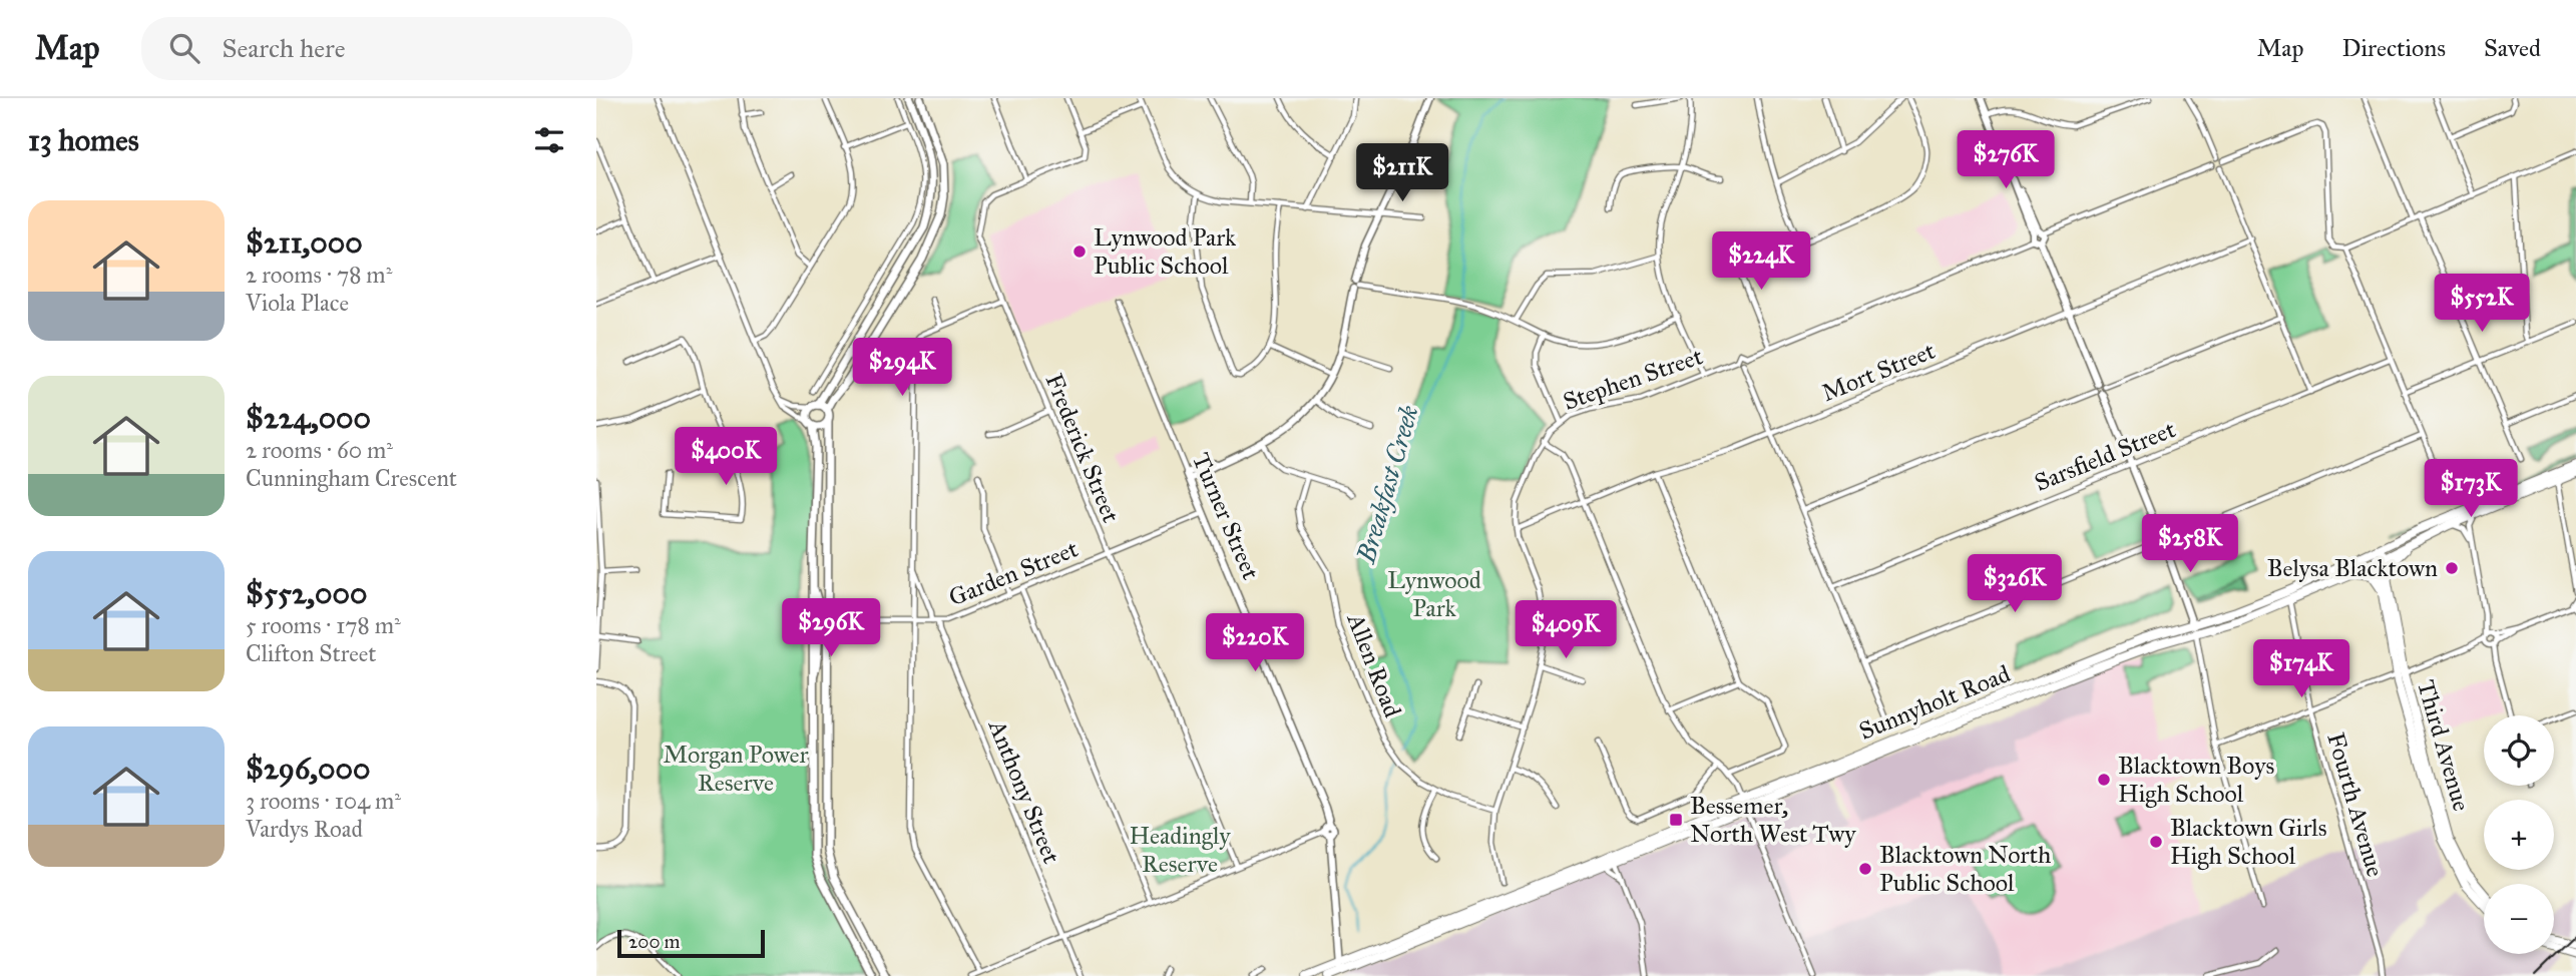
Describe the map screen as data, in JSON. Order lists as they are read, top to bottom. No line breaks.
{"streets":{"main road":["Sunnyholt Road","Third Avenue"],"street":["Mort Street","Stephen Street","Frederick Street","Sarsfield Street","Turner Street","Garden Street","Allen Road","Anthony Street","Fourth Avenue"]},"crossings":[["Mort Street","Stephen Street"],["Stephen Street","Allen Road"],["Frederick Street","Garden Street"],["Turner Street","Garden Street"],["Turner Street","Sunnyholt Road"],["Garden Street","Anthony Street"],["Sunnyholt Road","Third Avenue"],["Sunnyholt Road","Fourth Avenue"]],"water":["Breakfast Creek"],"parks":["Lynwood Park","Morgan Power Reserve","Headingly Reserve"],"places":{"other":["Lynwood Park Public School","Belysa Blacktown","Blacktown Boys High School","Blacktown Girls High School","Blacktown North Public School"],"transit":["Bessemer, North West Twy"]},"scale_bar":"200 m","page":{"header":"Map","search":"Search here","nav":["Map","Directions","Saved"],"heading":"13 homes","price":["$276K","$211K","$224K","$552K","$294K","$400K","$173K","$258K","$326K","$296K","$409K","$220K","$174K"],"list":[{"name":"$211,000","note":"2 rooms · 78 m² · Viola Place"},{"name":"$224,000","note":"2 rooms · 60 m² · Cunningham Crescent"},{"name":"$552,000","note":"5 rooms · 178 m² · Clifton Street"},{"name":"$296,000","note":"3 rooms · 104 m² · Vardys Road"}],"map_buttons":["+","−"],"scale":"200 m"}}
